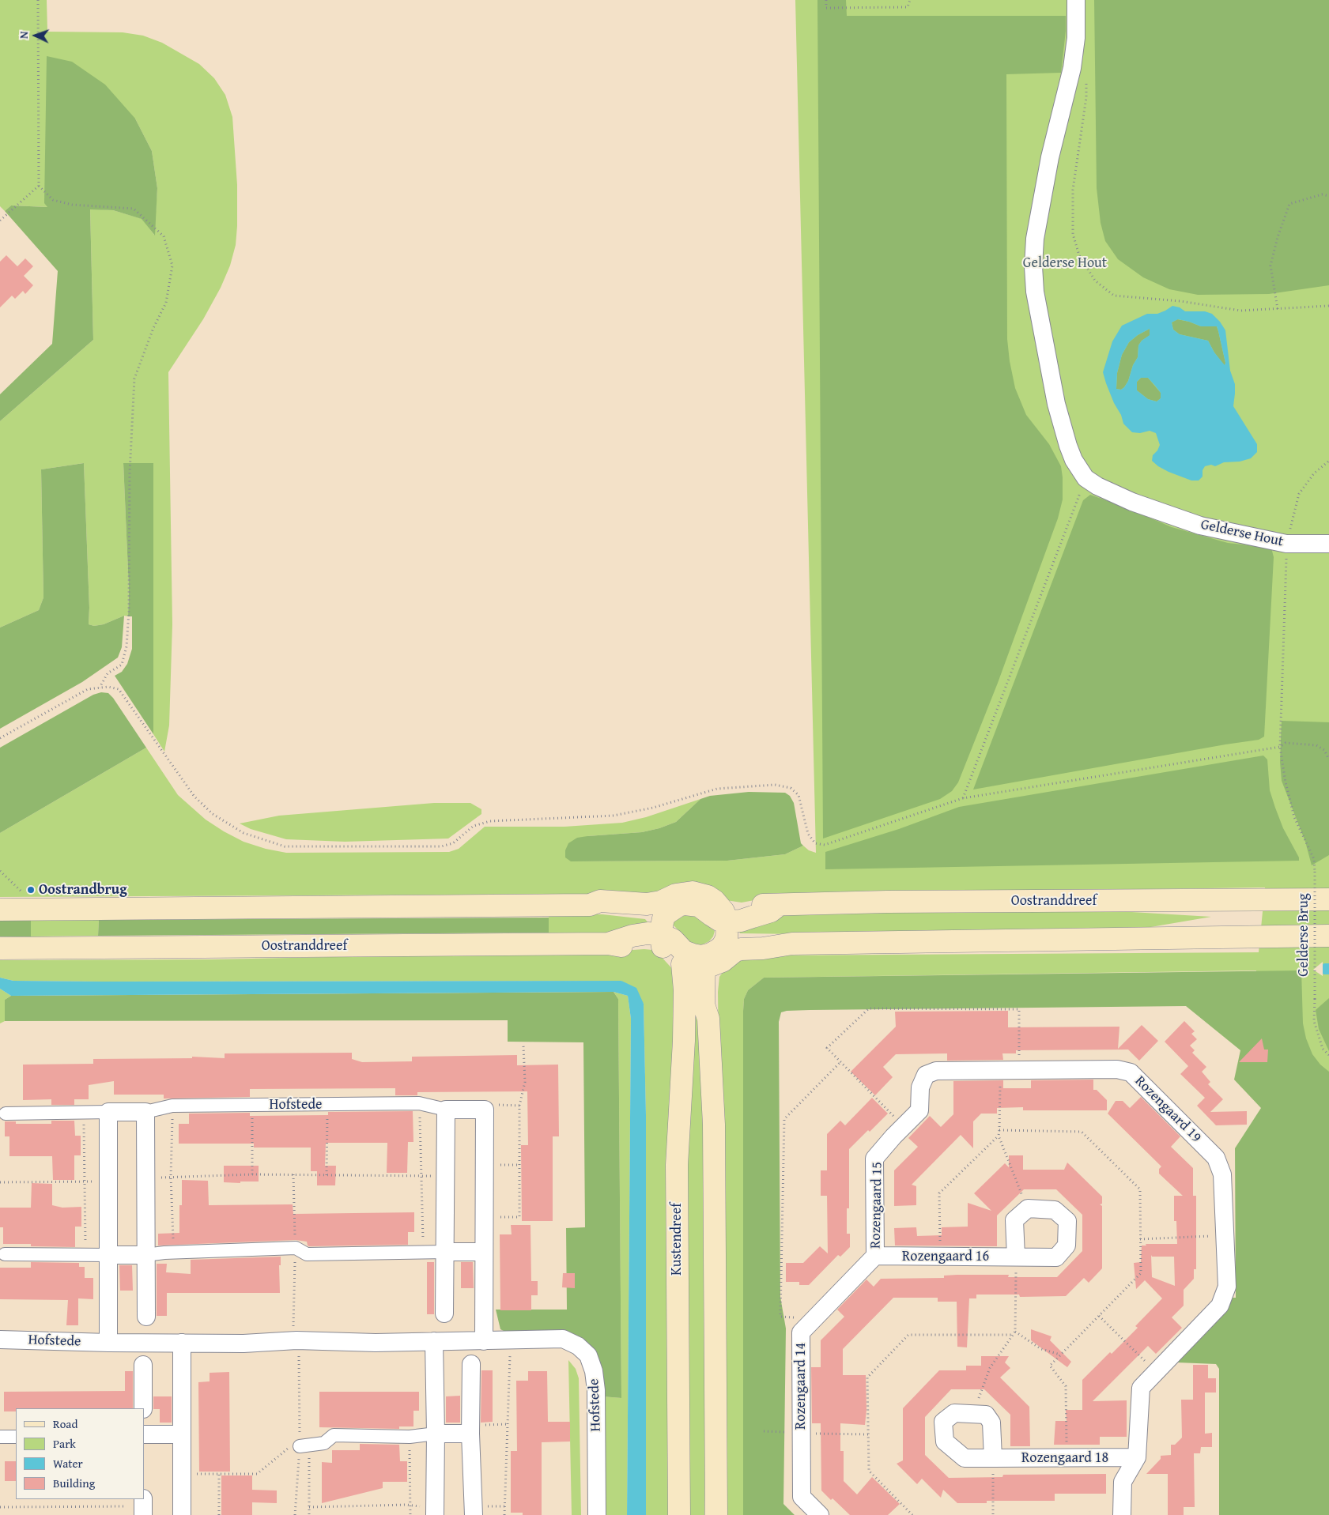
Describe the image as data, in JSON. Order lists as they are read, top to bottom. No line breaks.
{"streets":{"main road":["Oostranddreef","Kustendreef"],"street":["Gelderse Hout","Hofstede","Rozengaard 19","Rozengaard 15","Rozengaard 16","Rozengaard 14","Rozengaard 18"],"path":["Gelderse Brug"]},"crossings":[["Gelderse Hout","Gelderse Brug"],["Oostranddreef","Kustendreef"],["Rozengaard 19","Rozengaard 15"],["Rozengaard 19","Rozengaard 18"],["Rozengaard 15","Rozengaard 16"],["Rozengaard 15","Rozengaard 14"],["Rozengaard 16","Rozengaard 14"]],"parks":["Gelderse Hout"],"places":["Oostrandbrug"],"legend":["Road","Park","Water","Building"],"north":"left"}
